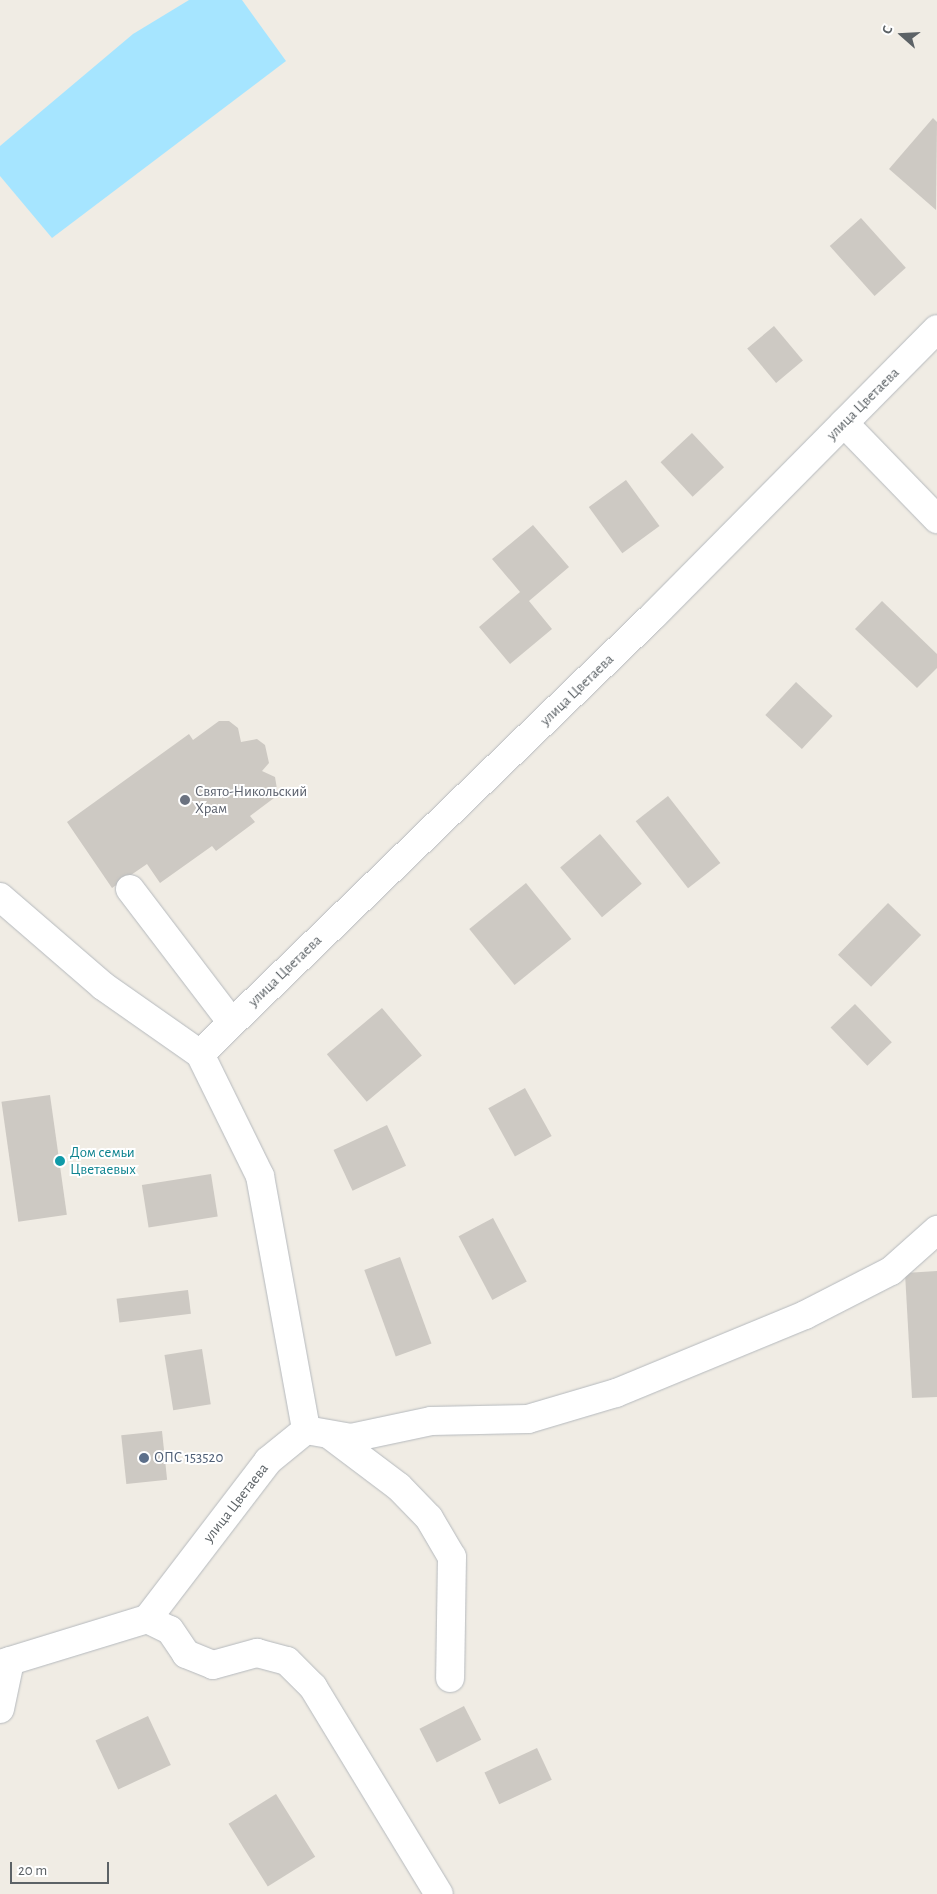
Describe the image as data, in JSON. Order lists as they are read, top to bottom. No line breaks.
{"streets":{"street":["улица Цветаева"]},"places":["Свято-Никольский Храм","Дом семьи Цветаевых","ОПС 153520"],"scale_bar":"20 m","north":"left"}
